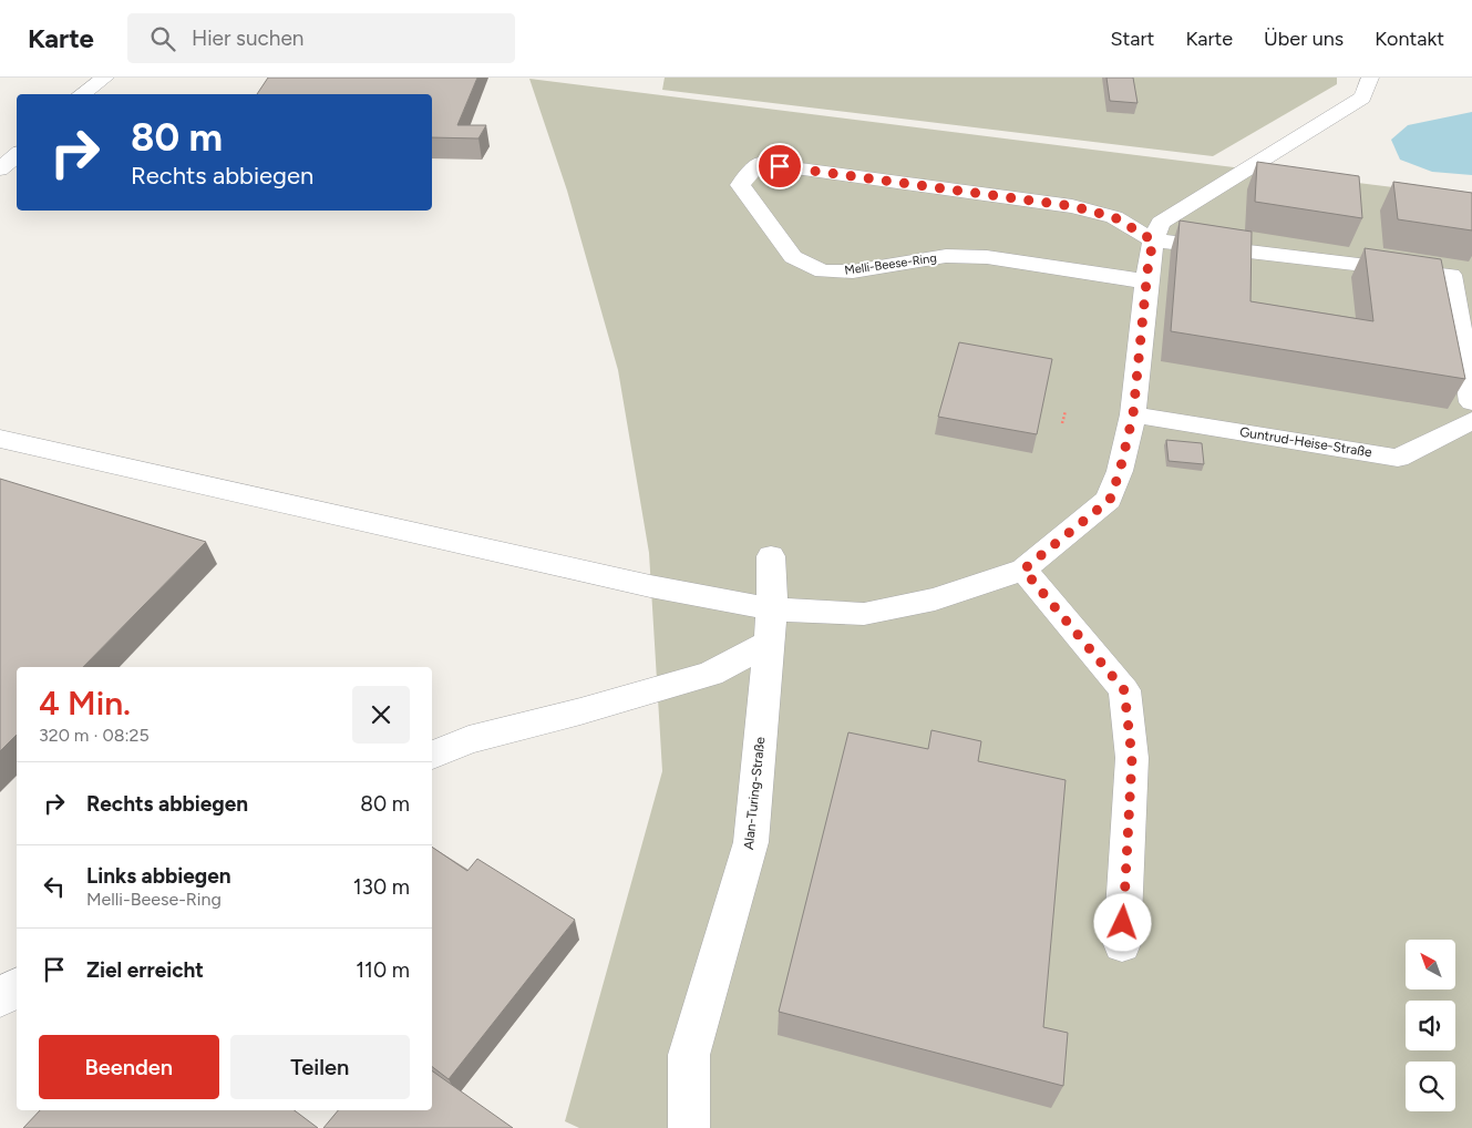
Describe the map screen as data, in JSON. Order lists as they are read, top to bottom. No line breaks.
{"streets":{"street":["Melli-Beese-Ring","Guntrud-Heise-Straße","Alan-Turing-Straße"]},"north":"top left","page":{"header":"Karte","search":"Hier suchen","nav":["Start","Karte","Über uns","Kontakt"],"turn":["80 m","Rechts abbiegen"],"heading":["4 Min.","320 m · 08:25"],"list":[{"name":"Rechts abbiegen","value":"80 m"},{"name":"Links abbiegen","note":"Melli-Beese-Ring","value":"130 m"},{"name":"Ziel erreicht","value":"110 m"}],"buttons":["Beenden","Teilen"]}}
